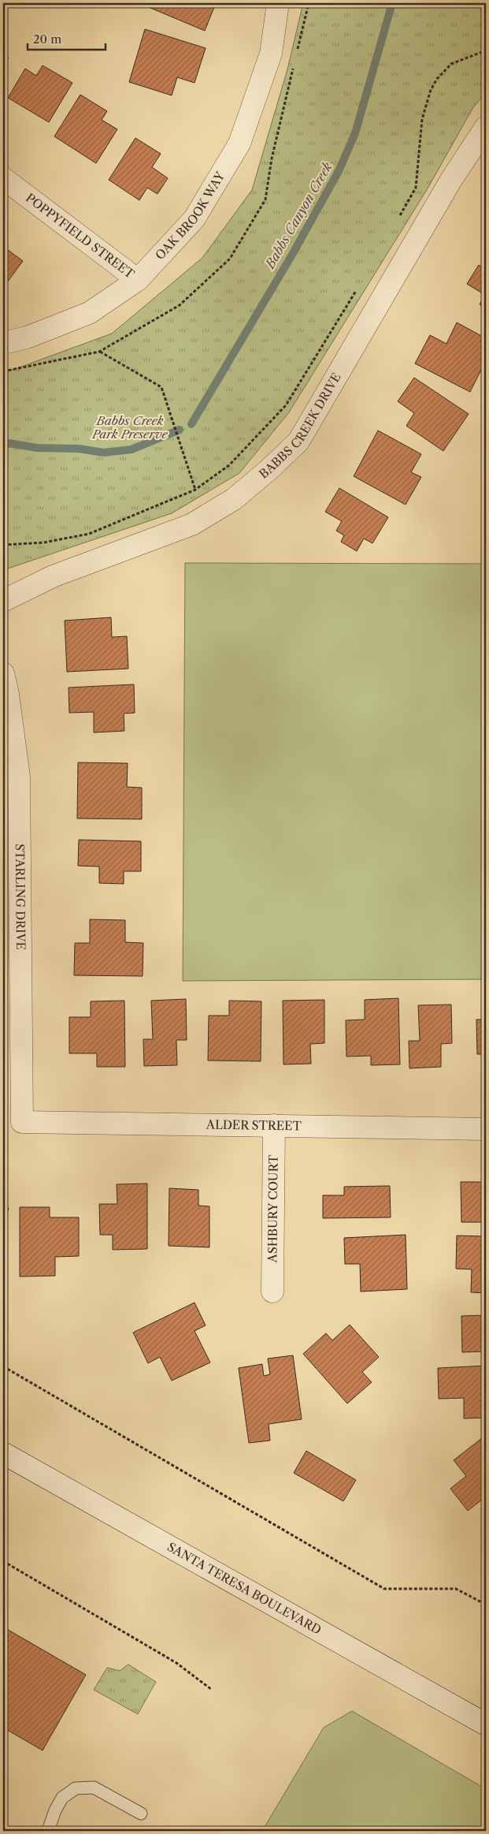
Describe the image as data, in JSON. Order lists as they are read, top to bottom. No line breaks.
{"streets":{"street":["OAK BROOK WAY","POPPYFIELD STREET","BABBS CREEK DRIVE","STARLING DRIVE","ALDER STREET","ASHBURY COURT","SANTA TERESA BOULEVARD"]},"crossings":[["OAK BROOK WAY","POPPYFIELD STREET"],["STARLING DRIVE","ALDER STREET"],["ALDER STREET","ASHBURY COURT"]],"water":["Babbs Canyon Creek"],"parks":["Babbs Creek Park Preserve"],"scale_bar":"20 m"}
